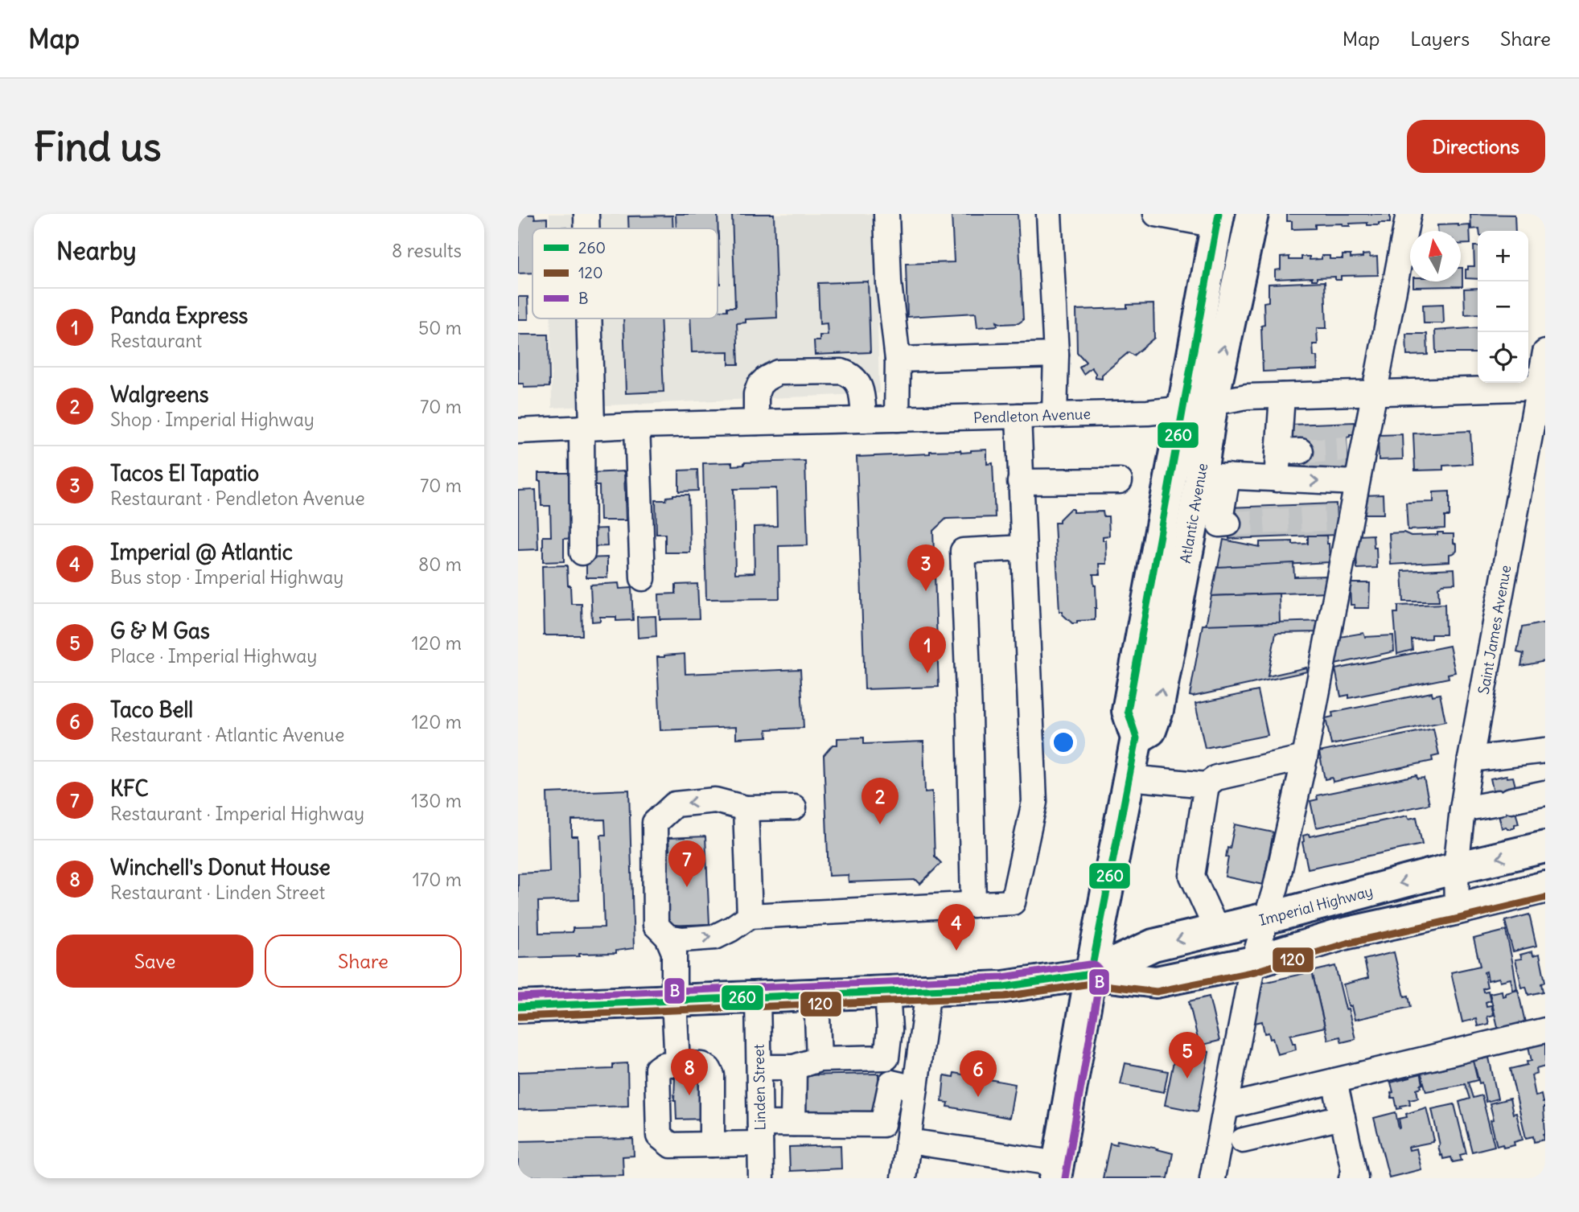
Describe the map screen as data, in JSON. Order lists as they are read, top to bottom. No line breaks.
{"streets":{"main road":["Atlantic Avenue","Imperial Highway"],"street":["Pendleton Avenue","Saint James Avenue","Linden Street"]},"crossings":[["Pendleton Avenue","Atlantic Avenue"],["Pendleton Avenue","Saint James Avenue"],["Atlantic Avenue","Imperial Highway"],["Saint James Avenue","Imperial Highway"],["Imperial Highway","Linden Street"]],"lines":["transit line 260","transit line 120","transit line B"],"legend":["260","120","B"],"north":"top","page":{"header":"Map","nav":["Map","Layers","Share"],"buttons":["Directions",["Save","Share"]],"title":"Find us","heading":["Nearby","8 results"],"map_buttons":["+","−"],"list":[{"mark":"1","name":"Panda Express","note":"Restaurant","value":"50 m"},{"mark":"2","name":"Walgreens","note":"Shop · Imperial Highway","value":"70 m"},{"mark":"3","name":"Tacos El Tapatio","note":"Restaurant · Pendleton Avenue","value":"70 m"},{"mark":"4","name":"Imperial @ Atlantic","note":"Bus stop · Imperial Highway","value":"80 m"},{"mark":"5","name":"G & M Gas","note":"Place · Imperial Highway","value":"120 m"},{"mark":"6","name":"Taco Bell","note":"Restaurant · Atlantic Avenue","value":"120 m"},{"mark":"7","name":"KFC","note":"Restaurant · Imperial Highway","value":"130 m"},{"mark":"8","name":"Winchell's Donut House","note":"Restaurant · Linden Street","value":"170 m"}],"pins":["3","1","2","7","4","5","8","6"]}}
